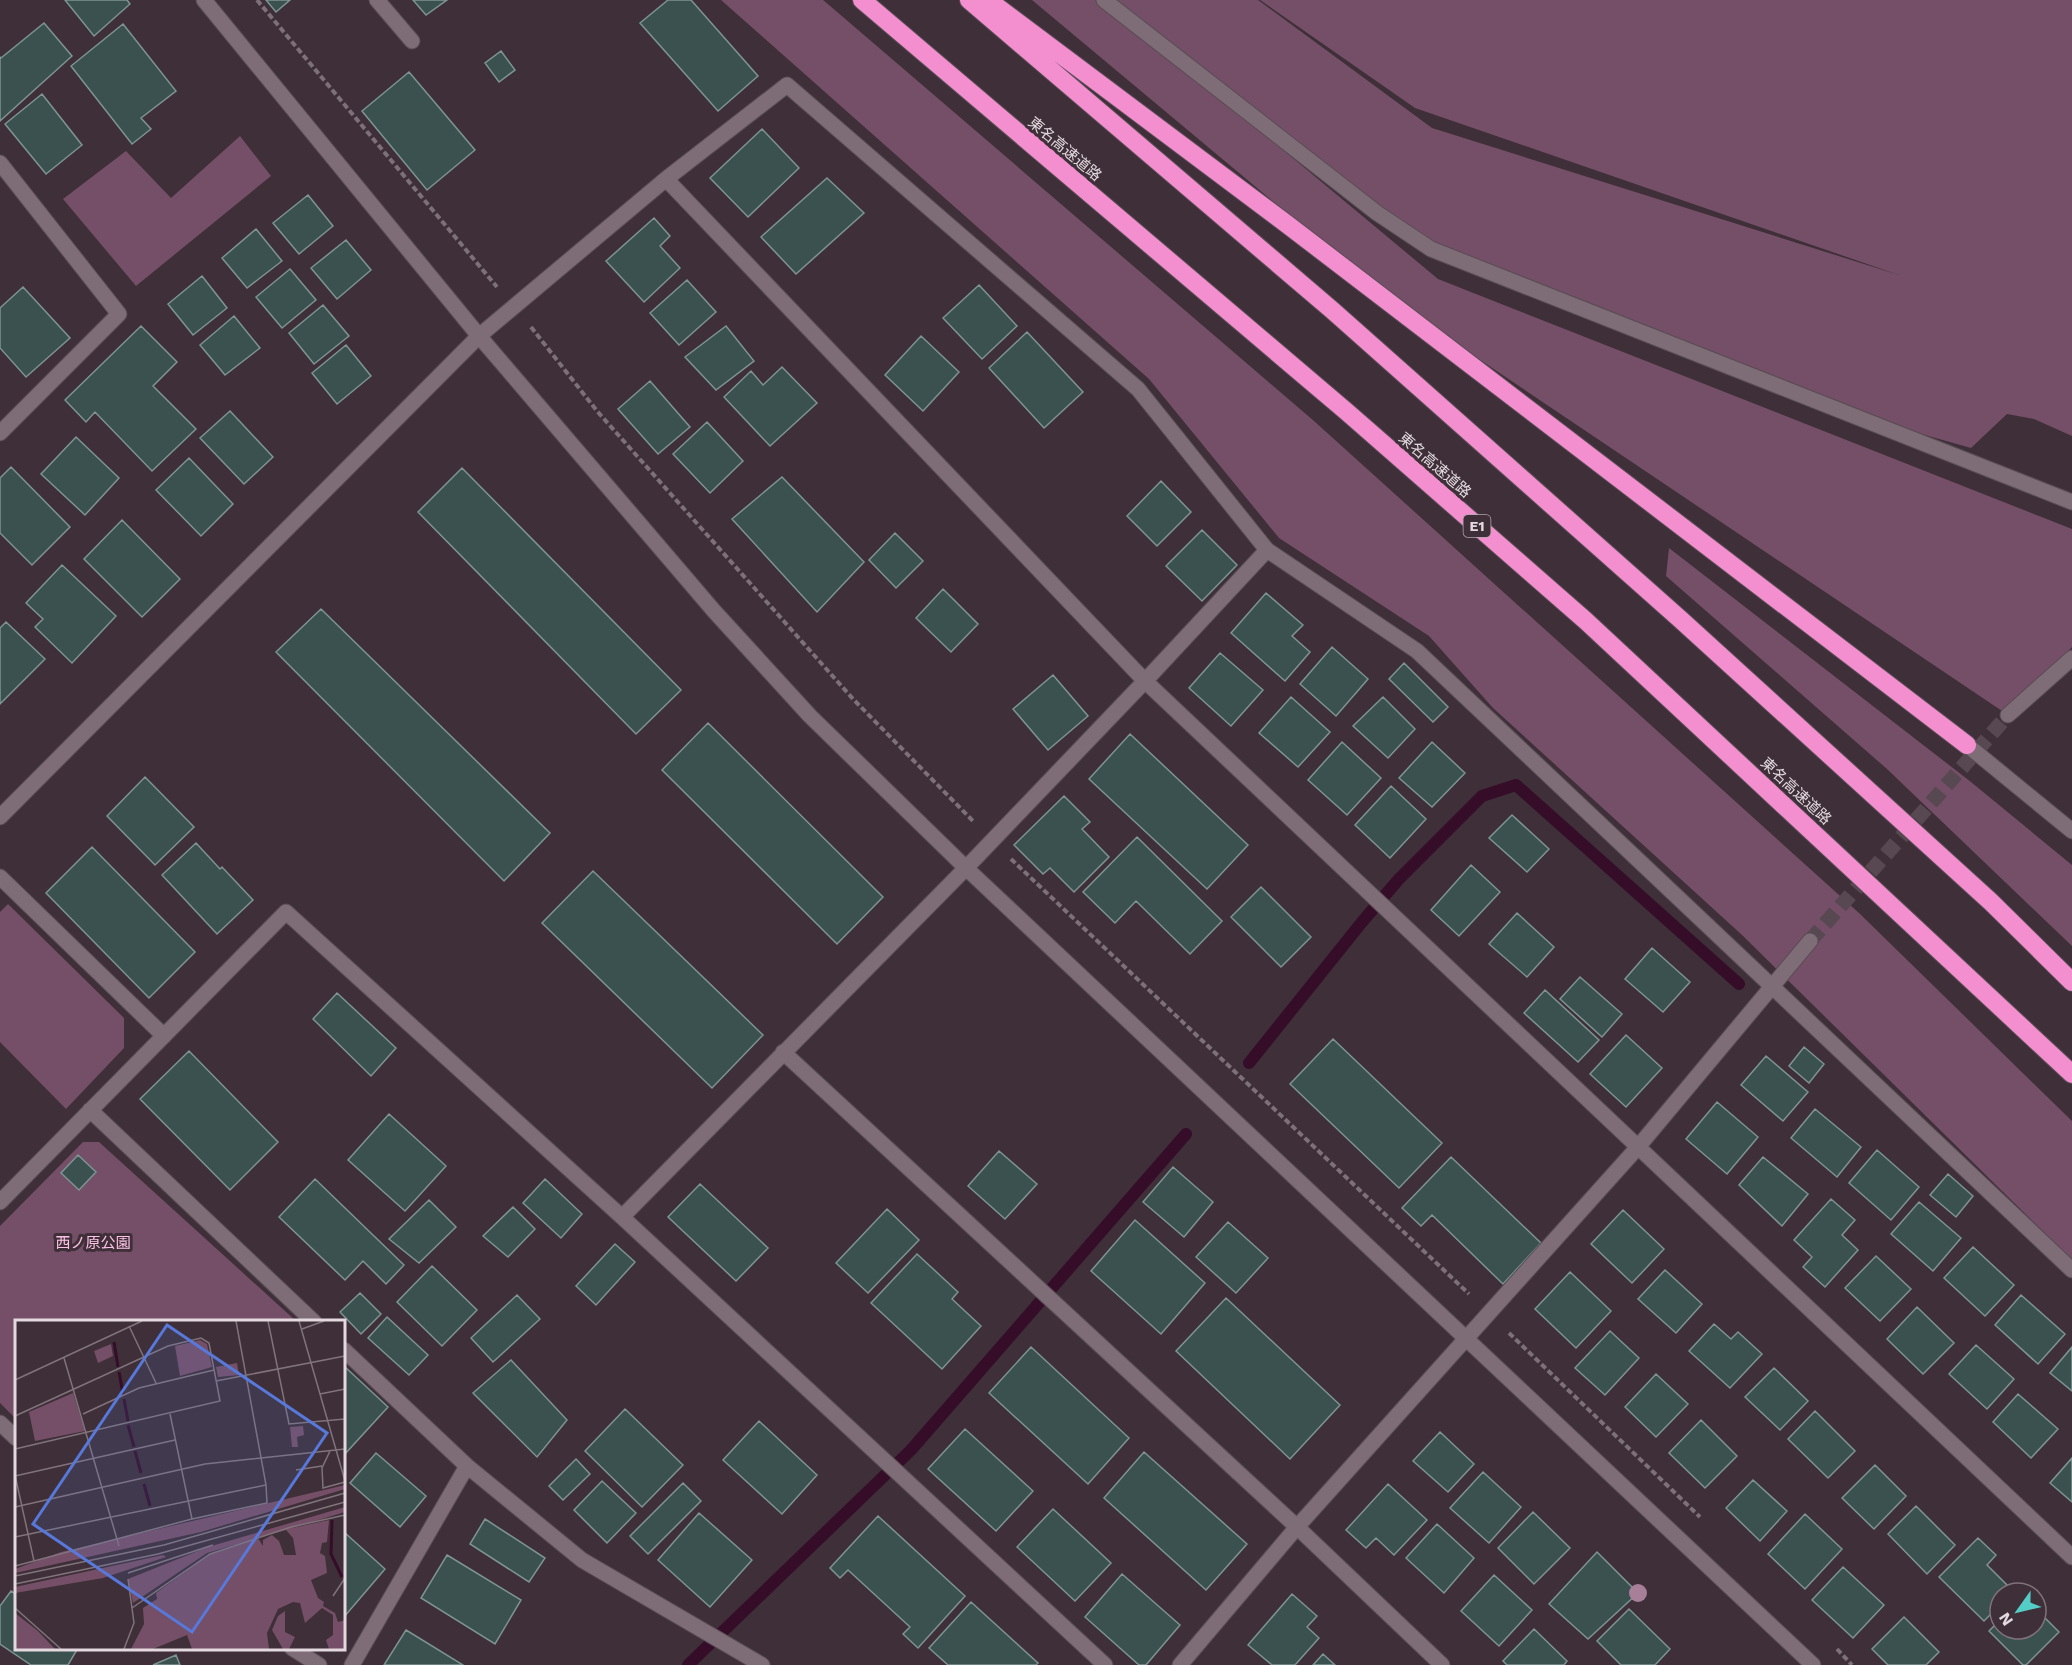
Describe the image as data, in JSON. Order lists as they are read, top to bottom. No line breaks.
{"streets":{"highway":["東名高速道路","E1"]},"parks":["西ノ原公園"],"north":"bottom left"}
